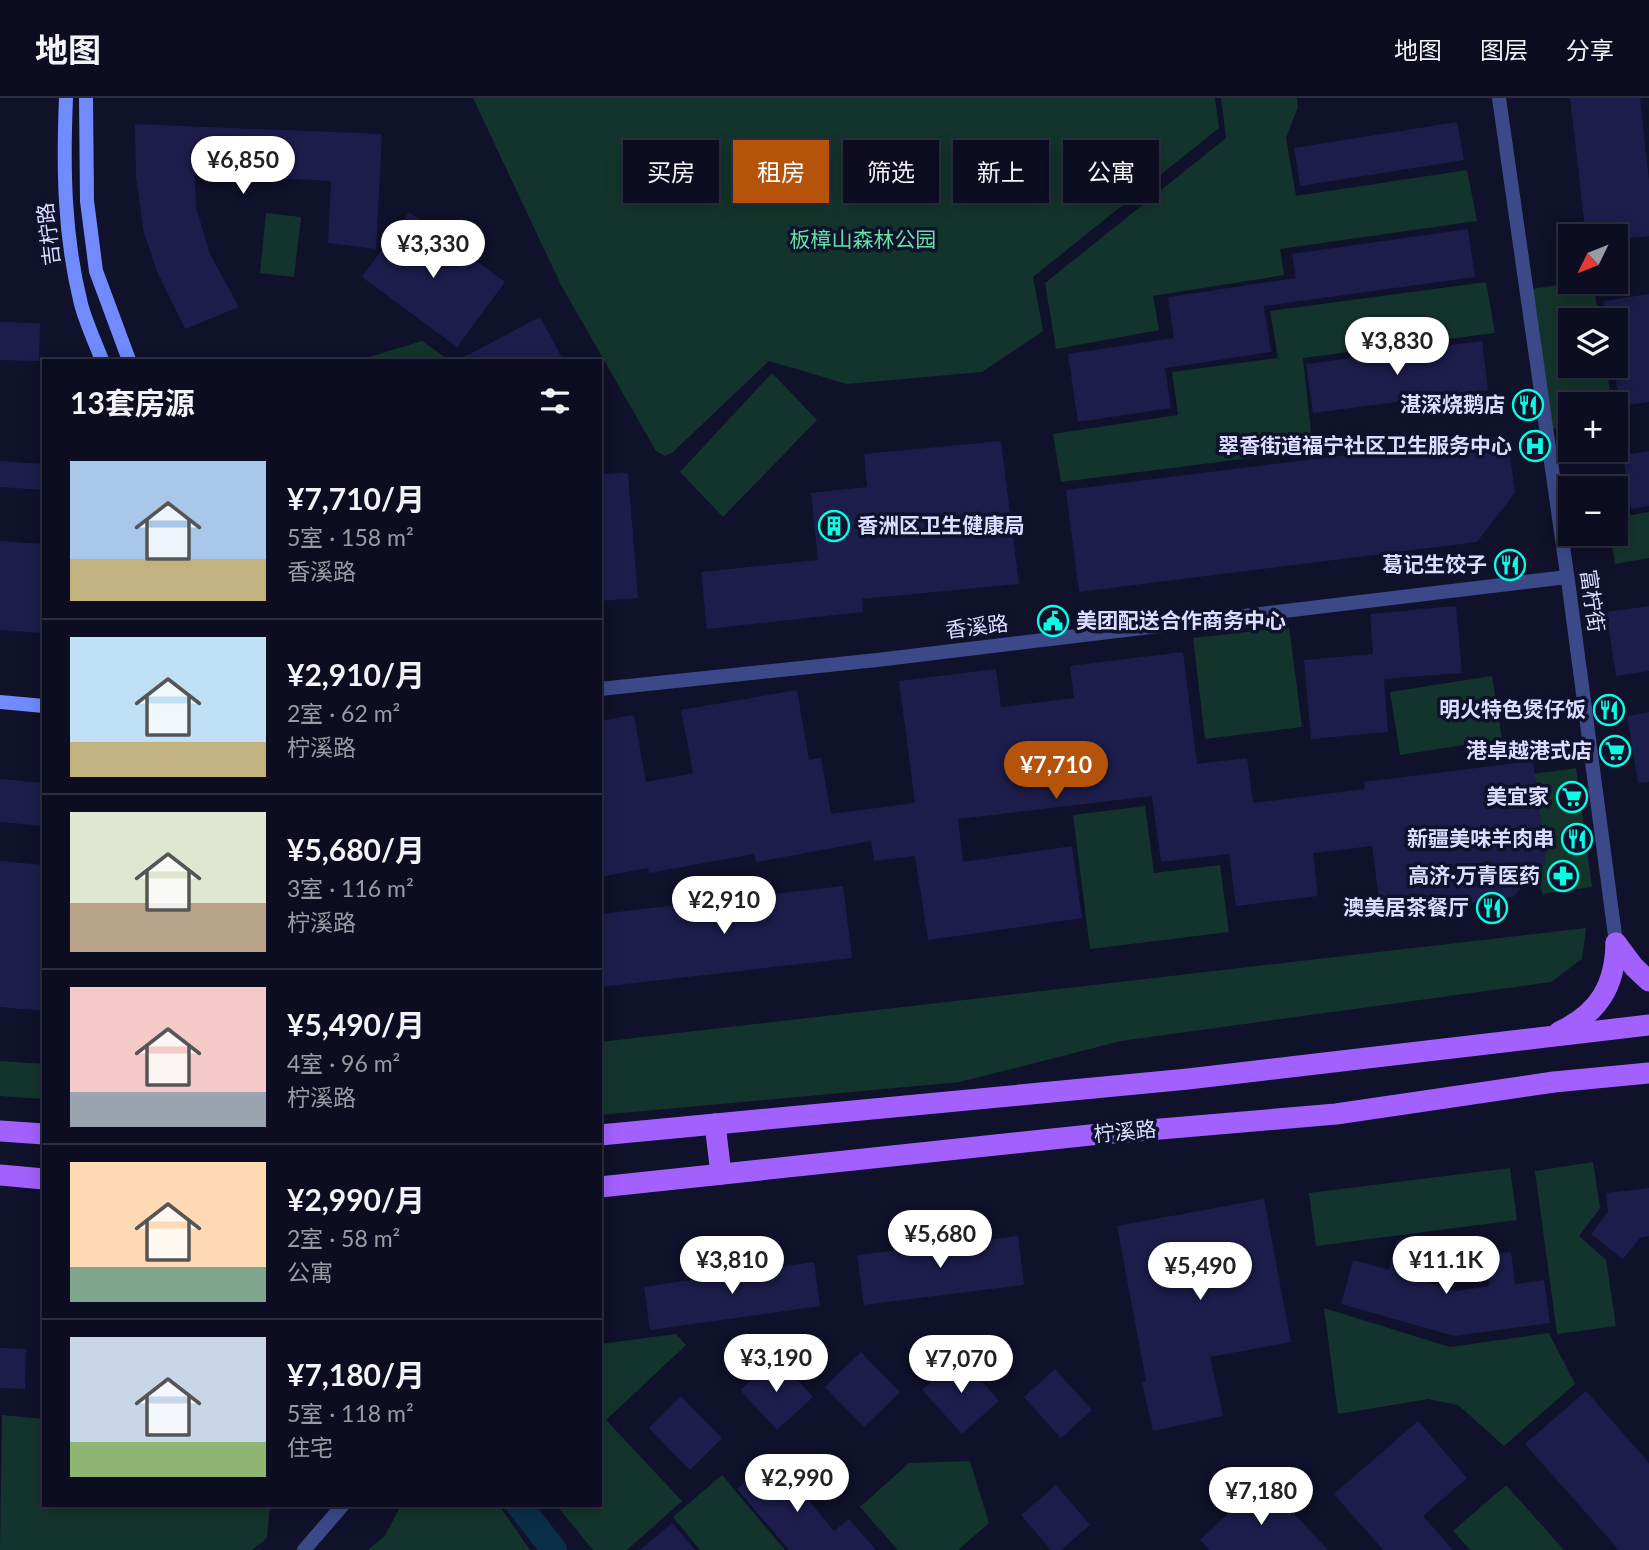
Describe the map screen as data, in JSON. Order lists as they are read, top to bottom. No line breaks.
{"streets":{"main road":["吉柠路","柠溪路"],"street":["富柠街","香溪路"]},"crossings":[["富柠街","香溪路"]],"parks":["板樟山森林公园"],"places":{"restaurant":["湛深烧鹅店","葛记生饺子","明火特色煲仔饭","新疆美味羊肉串","澳美居茶餐厅"],"hospital":["翠香街道福宁社区卫生服务中心"],"building":["香洲区卫生健康局"],"public building":["美团配送合作商务中心"],"supermarket":["港卓越港式店","美宜家"],"pharmacy":["高济·万青医药"]},"north":"bottom left","page":{"header":"地图","nav":["地图","图层","分享"],"price":["¥6,850","¥3,330","¥3,830","¥7,710","¥2,910","¥5,680","¥3,810","¥11.1K","¥5,490","¥3,190","¥7,070","¥2,990","¥7,180"],"chip":["买房","租房","筛选","新上","公寓"],"map_buttons":["+","−"],"heading":"13套房源","list":[{"name":"¥7,710/月","note":"5室 · 158 m² · 香溪路"},{"name":"¥2,910/月","note":"2室 · 62 m² · 柠溪路"},{"name":"¥5,680/月","note":"3室 · 116 m² · 柠溪路"},{"name":"¥5,490/月","note":"4室 · 96 m² · 柠溪路"},{"name":"¥2,990/月","note":"2室 · 58 m² · 公寓"},{"name":"¥7,180/月","note":"5室 · 118 m² · 住宅"}]}}
